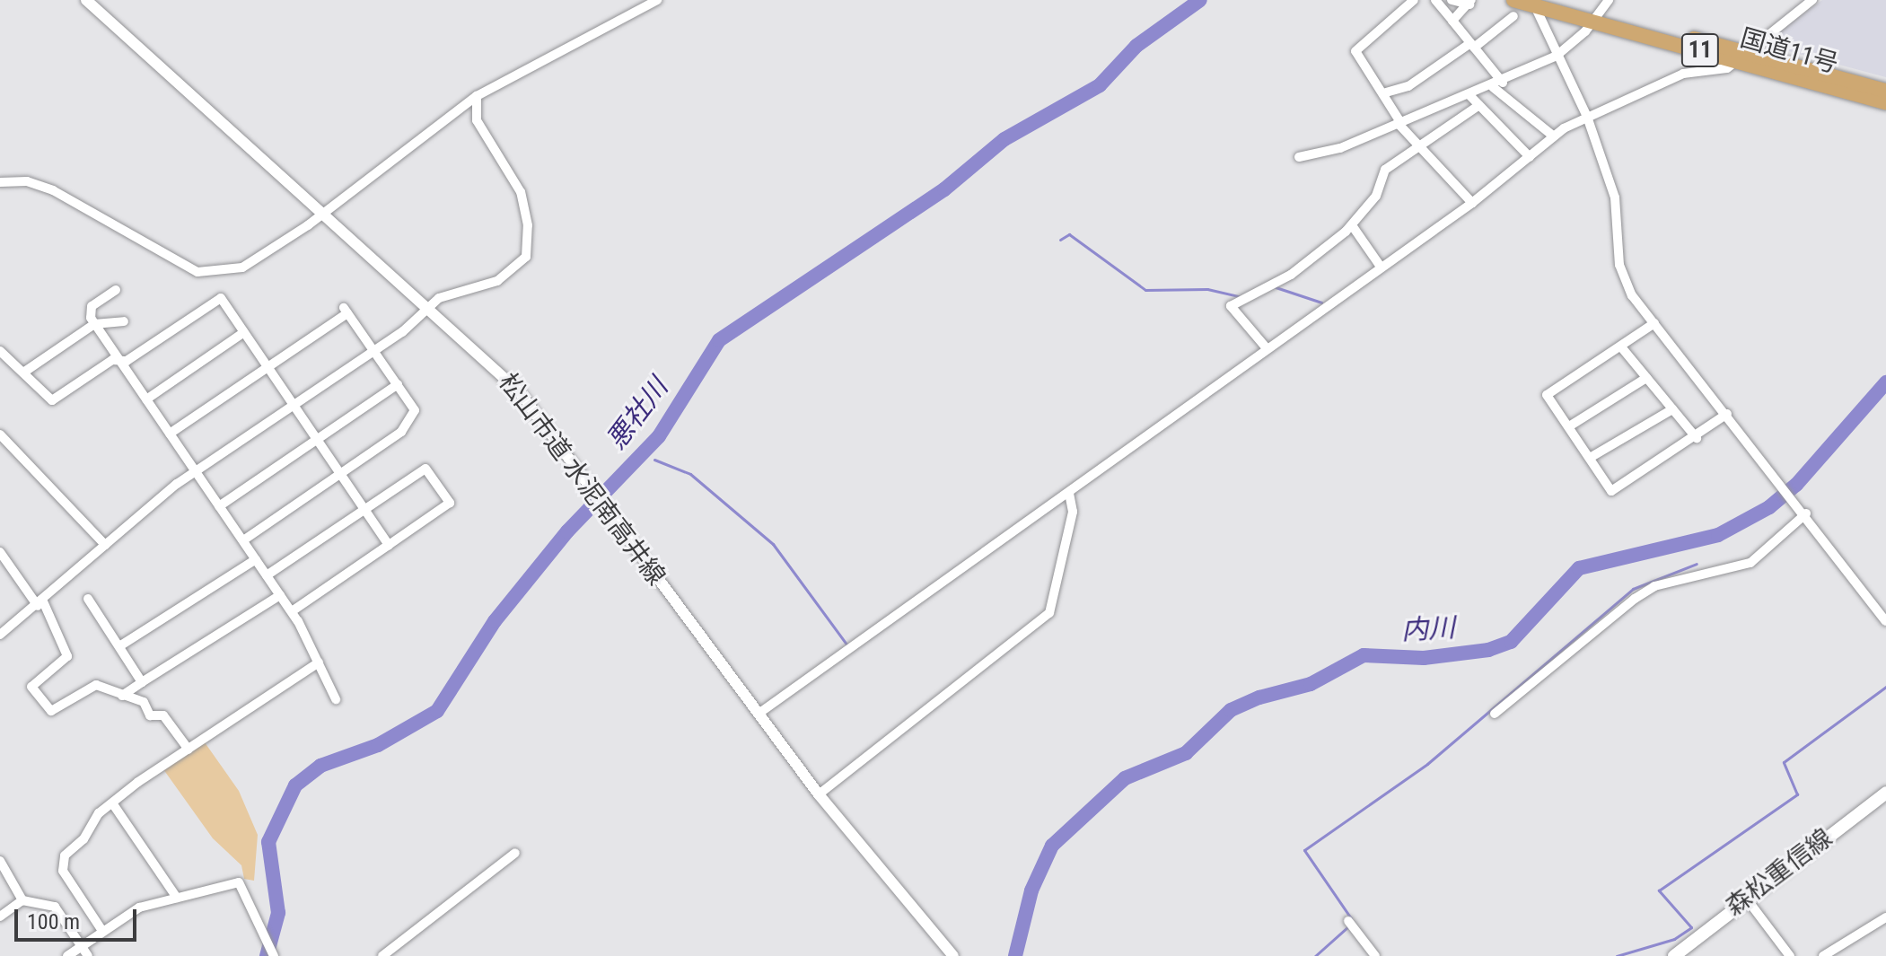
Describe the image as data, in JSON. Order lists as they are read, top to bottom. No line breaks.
{"streets":{"highway":["11","国道11号"],"main road":["森松重信線"],"street":["松山市道 水泥南高井線"]},"water":["悪社川","内川"],"scale_bar":"100 m"}
